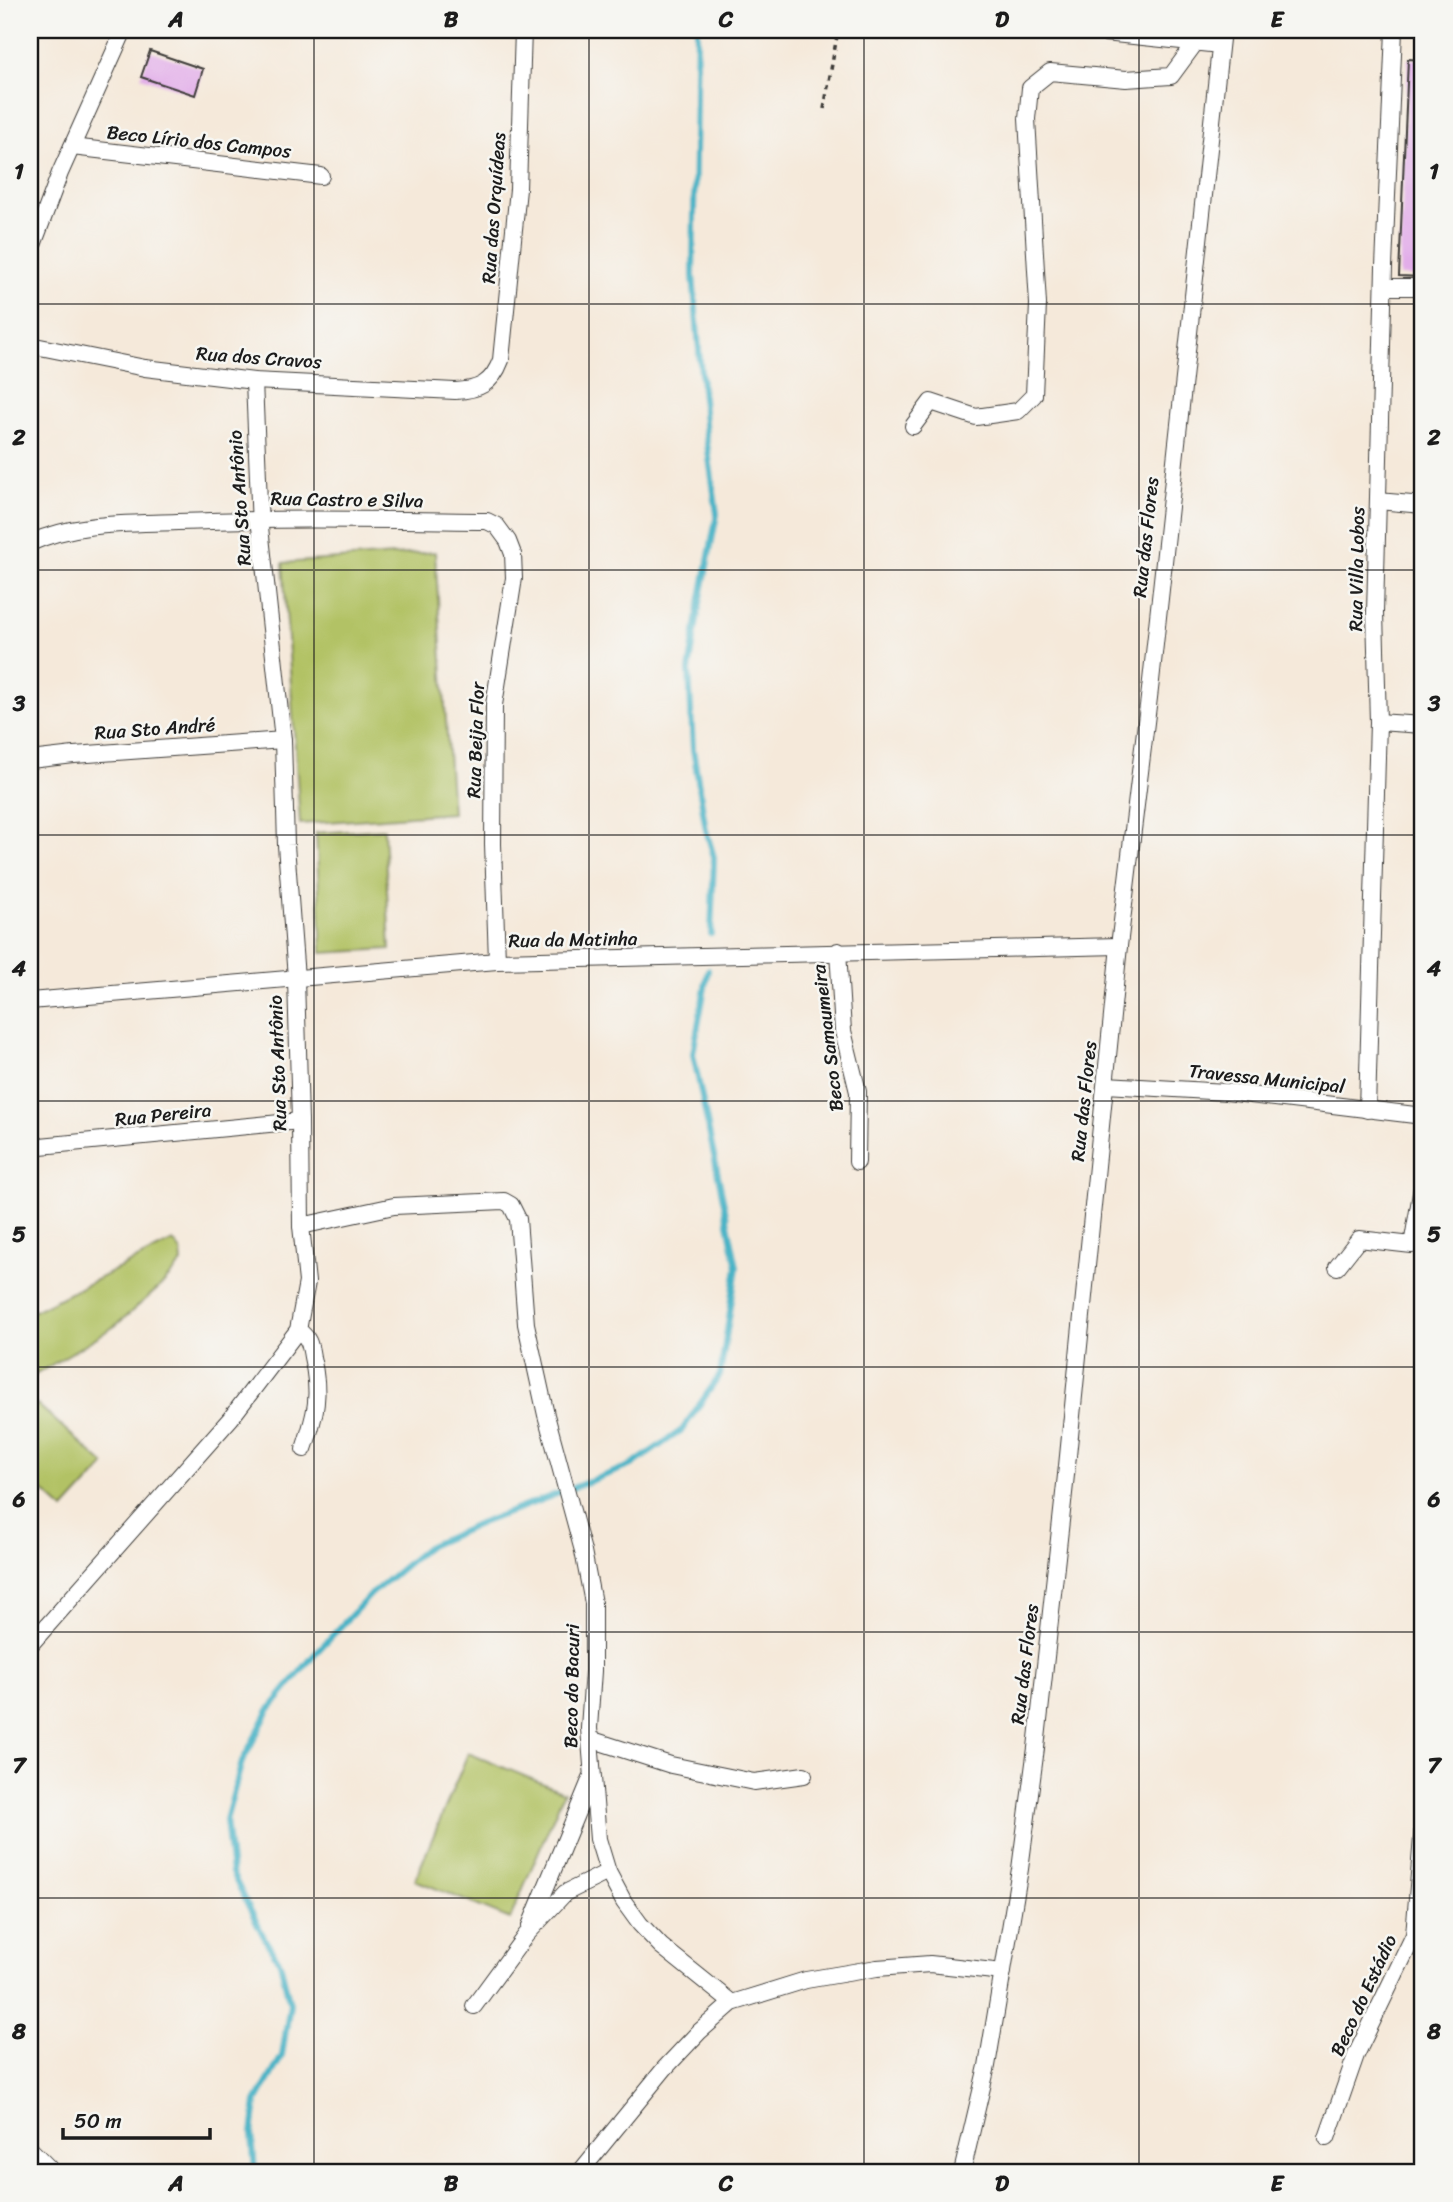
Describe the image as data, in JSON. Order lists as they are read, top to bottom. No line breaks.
{"streets":{"street":["Beco Lírio dos Campos","Rua das Orquídeas","Rua dos Cravos","Rua Sto Antônio","Rua Castro e Silva","Rua das Flores","Rua Villa Lobos","Rua Sto André","Rua Beija Flor","Rua da Matinha","Beco Samaumeira","Travessa Municipal","Rua Pereira","Beco do Bacuri","Beco do Estádio"]},"crossings":[["Rua das Orquídeas","Rua dos Cravos"],["Rua dos Cravos","Rua Sto Antônio"],["Rua Sto Antônio","Rua Castro e Silva"],["Rua Sto Antônio","Rua Sto André"],["Rua Sto Antônio","Rua da Matinha"],["Rua Sto Antônio","Rua Pereira"],["Rua Sto Antônio","Beco do Bacuri"],["Rua Castro e Silva","Rua Beija Flor"],["Rua das Flores","Rua da Matinha"],["Rua das Flores","Travessa Municipal"],["Rua Villa Lobos","Travessa Municipal"],["Rua Beija Flor","Rua da Matinha"],["Rua da Matinha","Beco Samaumeira"]],"scale_bar":"50 m","grid":{"columns":["A","B","C","D","E"],"rows":["1","2","3","4","5","6","7","8"]}}
